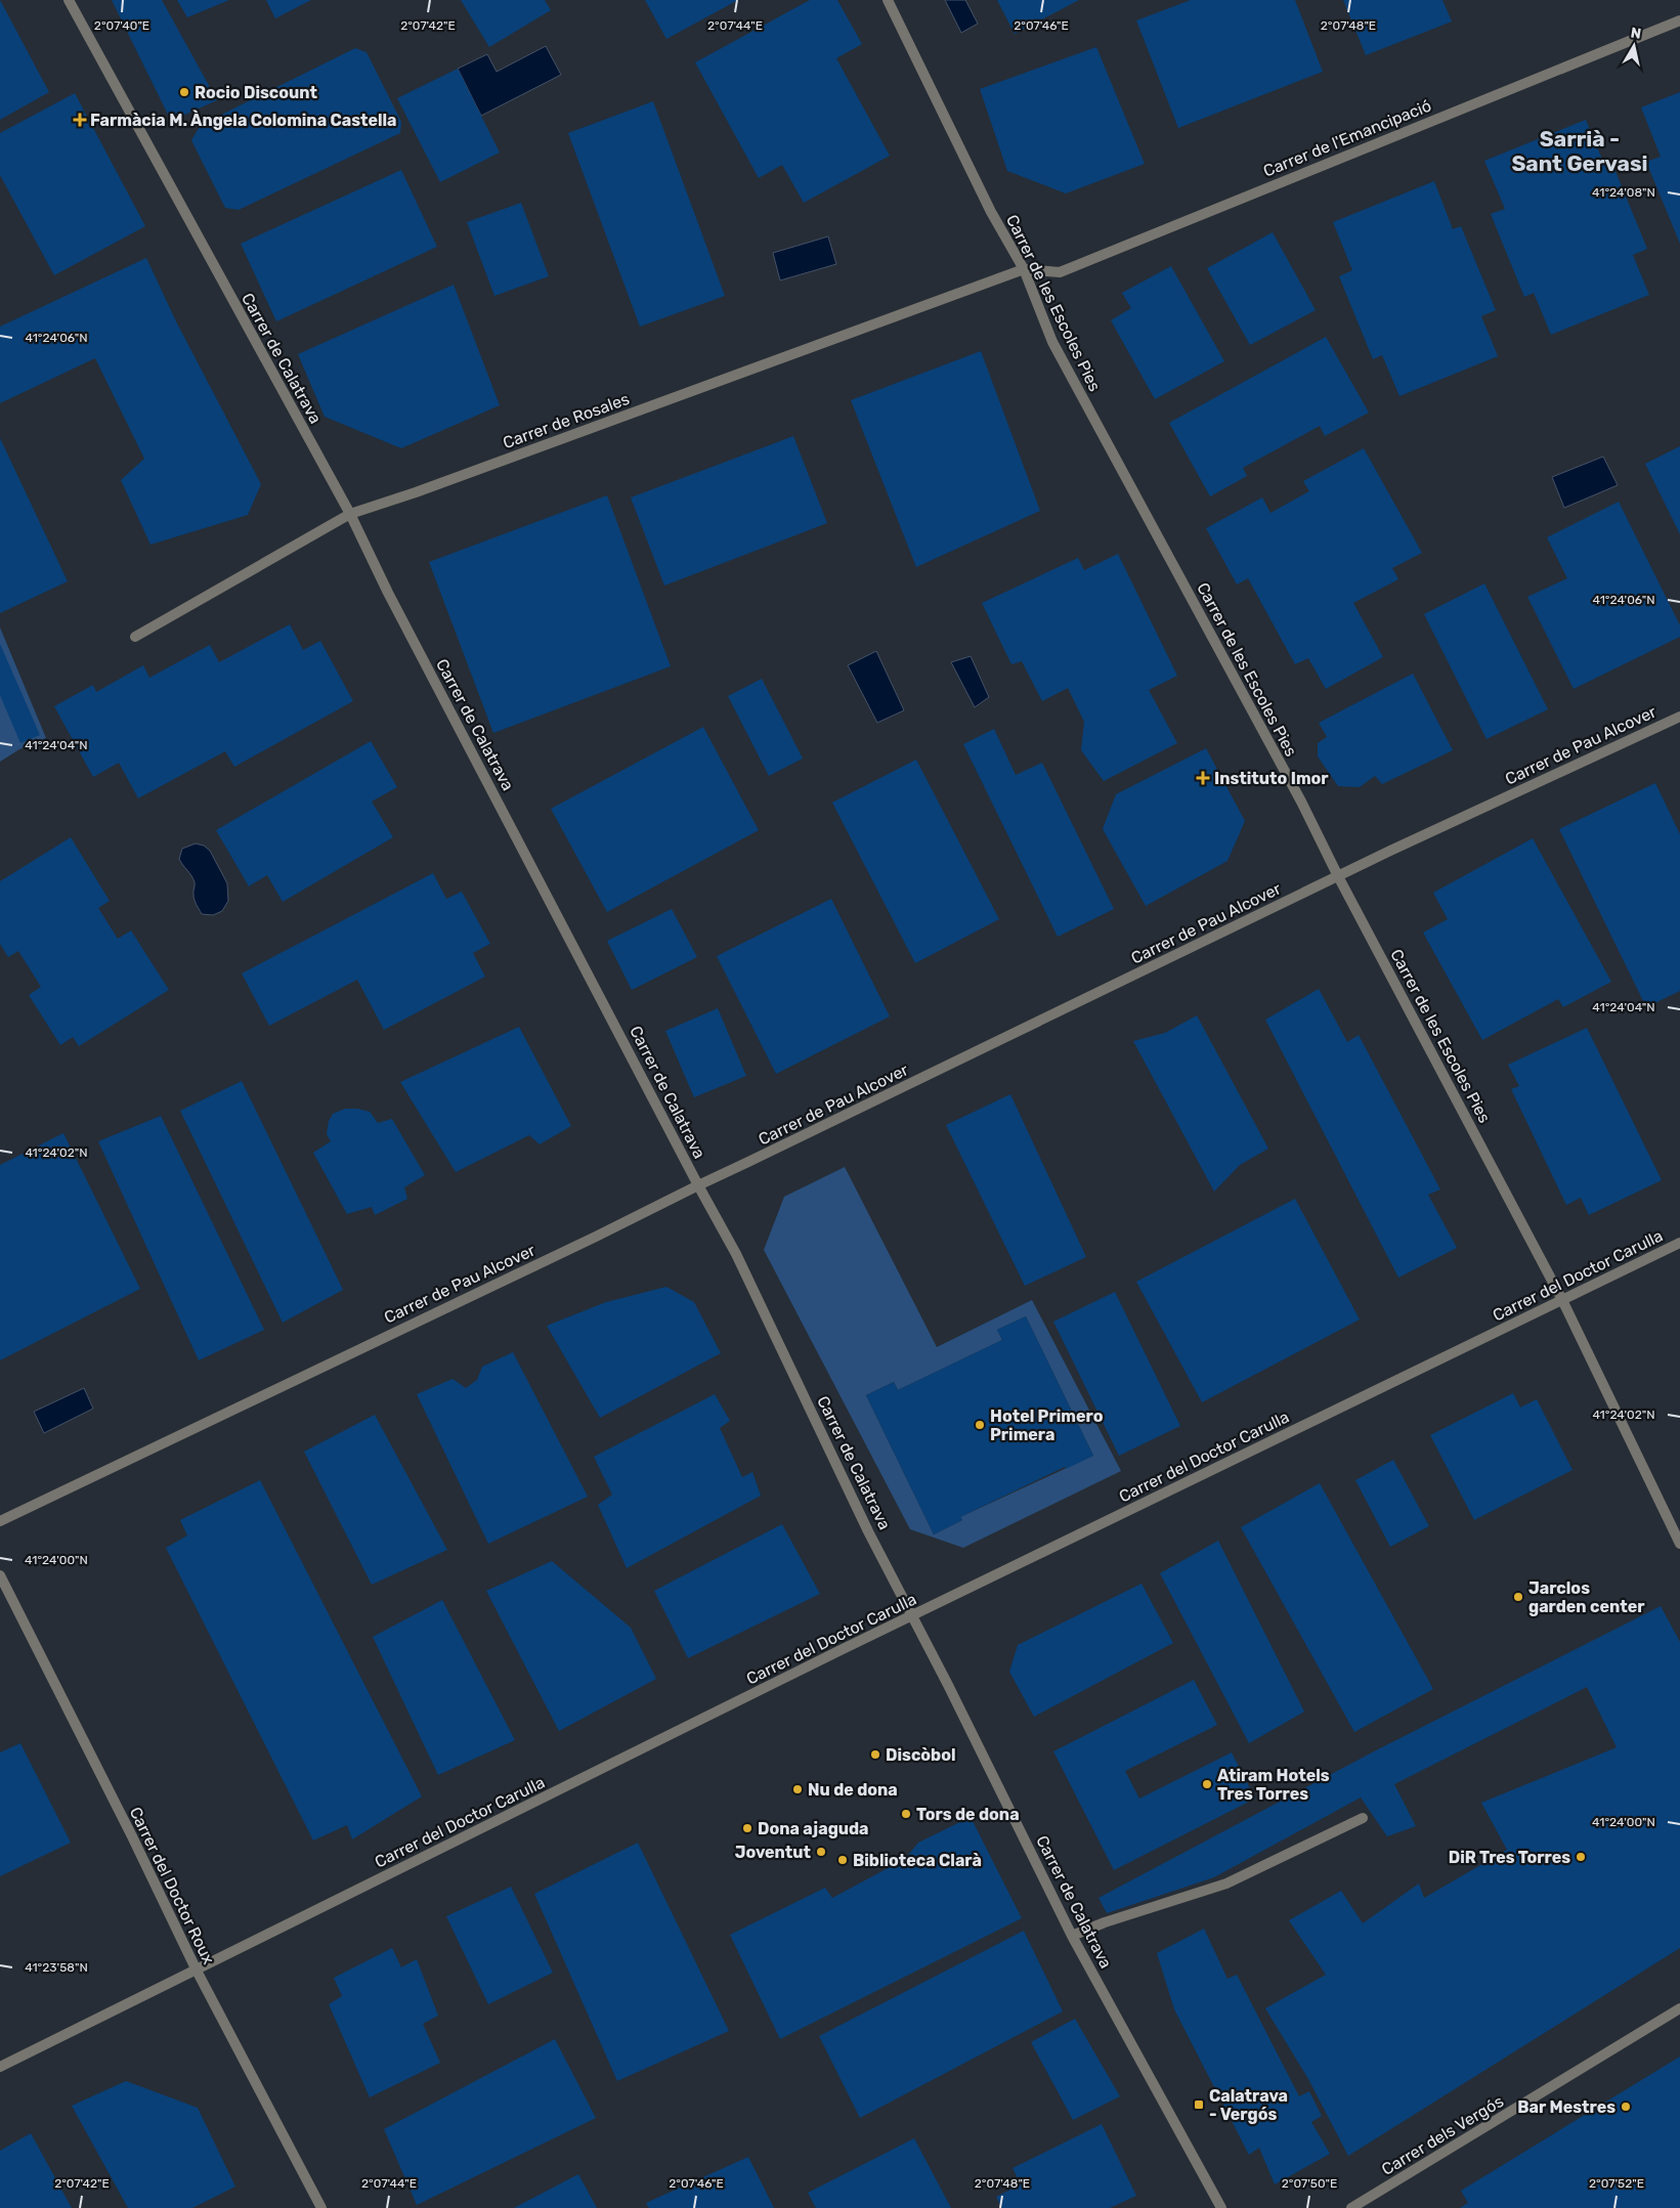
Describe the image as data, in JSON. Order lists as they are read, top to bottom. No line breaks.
{"streets":{"street":["Carrer de l'Emancipació","Carrer de les Escoles Pies","Carrer de Calatrava","Carrer de Rosales","Carrer de Pau Alcover","Carrer del Doctor Carulla","Carrer del Doctor Roux","Carrer dels Vergós"]},"crossings":[["Carrer de l'Emancipació","Carrer de les Escoles Pies"],["Carrer de l'Emancipació","Carrer de Rosales"],["Carrer de les Escoles Pies","Carrer de Rosales"],["Carrer de les Escoles Pies","Carrer de Pau Alcover"],["Carrer de les Escoles Pies","Carrer del Doctor Carulla"],["Carrer de Calatrava","Carrer de Rosales"],["Carrer de Calatrava","Carrer de Pau Alcover"],["Carrer de Calatrava","Carrer del Doctor Carulla"],["Carrer del Doctor Carulla","Carrer del Doctor Roux"]],"districts":["Sarrià - Sant Gervasi"],"places":{"other":["Rocio Discount","Hotel Primero Primera","Jarclos garden center","Discòbol","Atiram Hotels Tres Torres","Nu de dona","Tors de dona","Dona ajaguda","Joventut","DiR Tres Torres","Biblioteca Clarà","Bar Mestres"],"health":["Farmàcia M. Àngela Colomina Castella","Instituto Imor"],"transit":["Calatrava - Vergós"]},"north":"top","coordinates":["2°07'40\"E","2°07'42\"E","2°07'44\"E","2°07'46\"E","2°07'48\"E","41°24'08\"N","41°24'06\"N","41°24'04\"N","41°24'02\"N","41°24'00\"N","41°23'58\"N","2°07'50\"E","2°07'52\"E"]}
